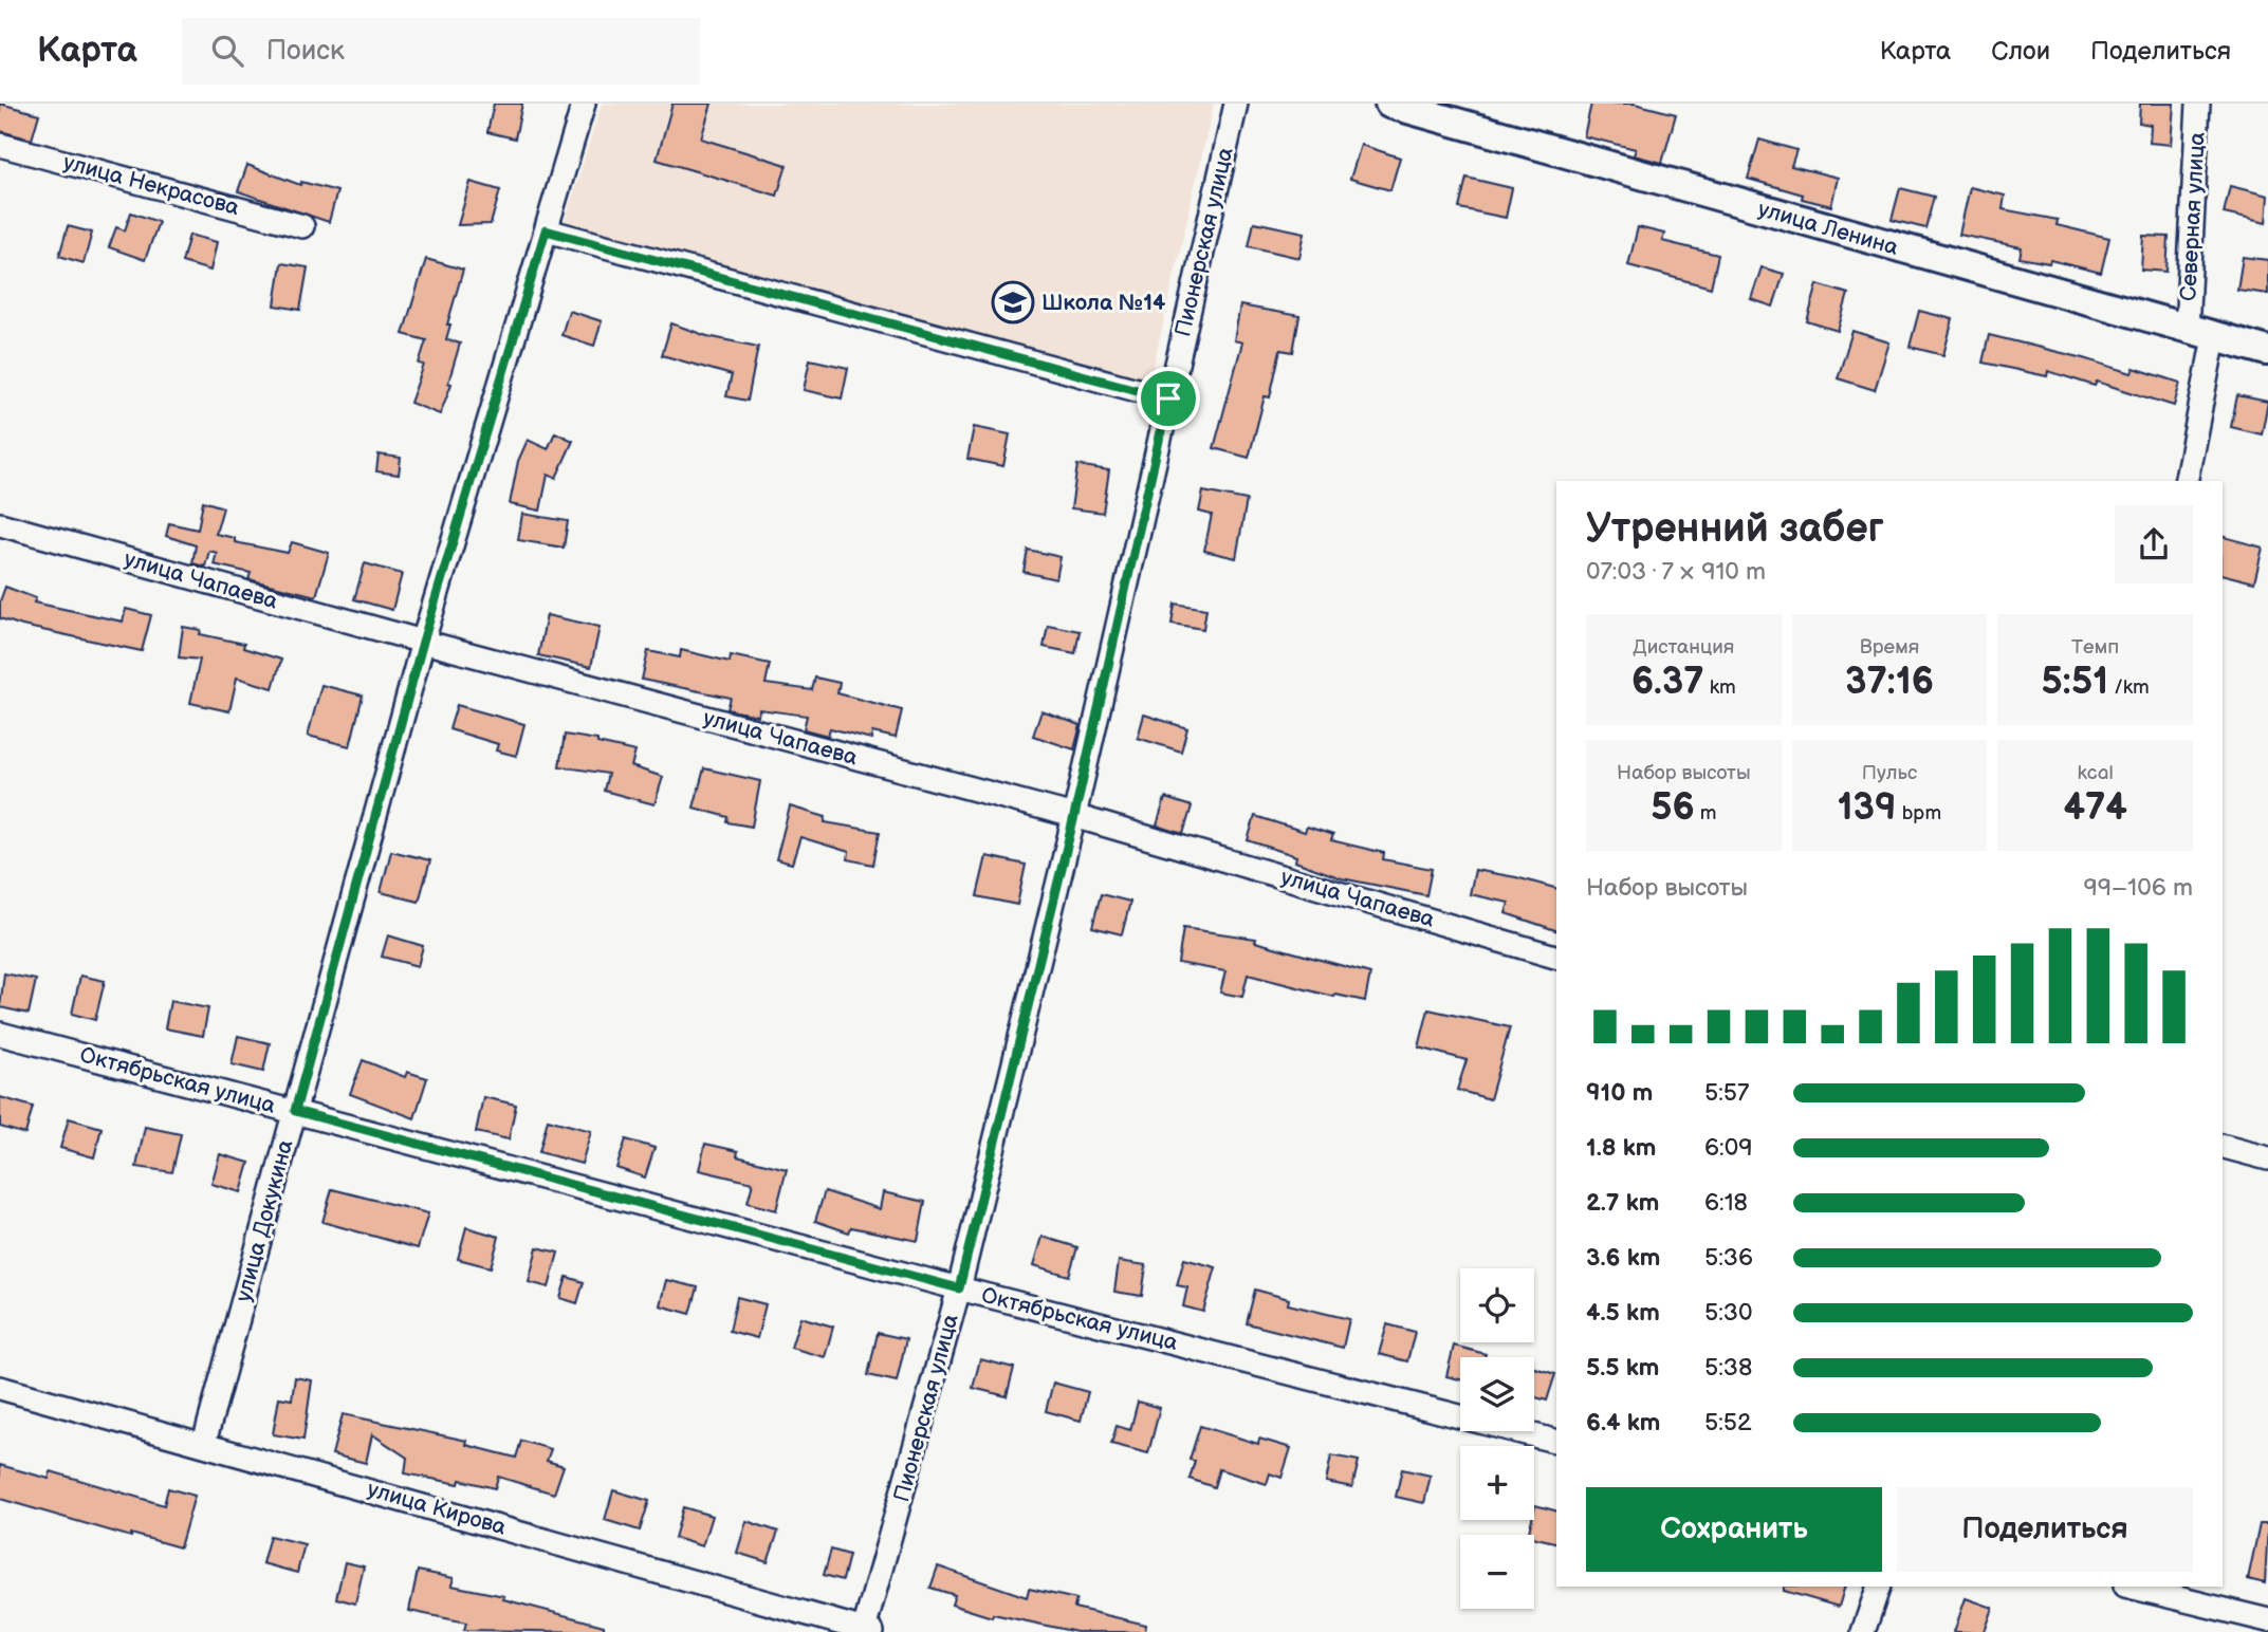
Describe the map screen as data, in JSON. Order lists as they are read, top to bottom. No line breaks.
{"streets":{"street":["улица Некрасова","Северная улица","улица Ленина","Пионерская улица","улица Чапаева","Октябрьская улица","улица Докукина","улица Кирова"]},"crossings":[["Северная улица","улица Ленина"],["Пионерская улица","улица Чапаева"],["Пионерская улица","Октябрьская улица"],["Пионерская улица","улица Кирова"],["улица Чапаева","улица Докукина"],["Октябрьская улица","улица Докукина"],["улица Докукина","улица Кирова"]],"places":{"school or university":["Школа №14"]},"page":{"header":"Карта","search":"Поиск","nav":["Карта","Слои","Поделиться"],"heading":["Утренний забег","07:03 · 7 × 910 m"],"stats":[["Дистанция","6.37 km"],["Время","37:16"],["Темп","5:51 /km"],["Набор высоты","56 m"],["Пульс","139 bpm"],["kcal","474"]],"chart":["Набор высоты","99–106 m"],"list":[{"name":"910 m","note":"5:57"},{"name":"1.8 km","note":"6:09"},{"name":"2.7 km","note":"6:18"},{"name":"3.6 km","note":"5:36"},{"name":"4.5 km","note":"5:30"},{"name":"5.5 km","note":"5:38"},{"name":"6.4 km","note":"5:52"}],"map_buttons":["+","−"],"buttons":["Сохранить","Поделиться"]}}
